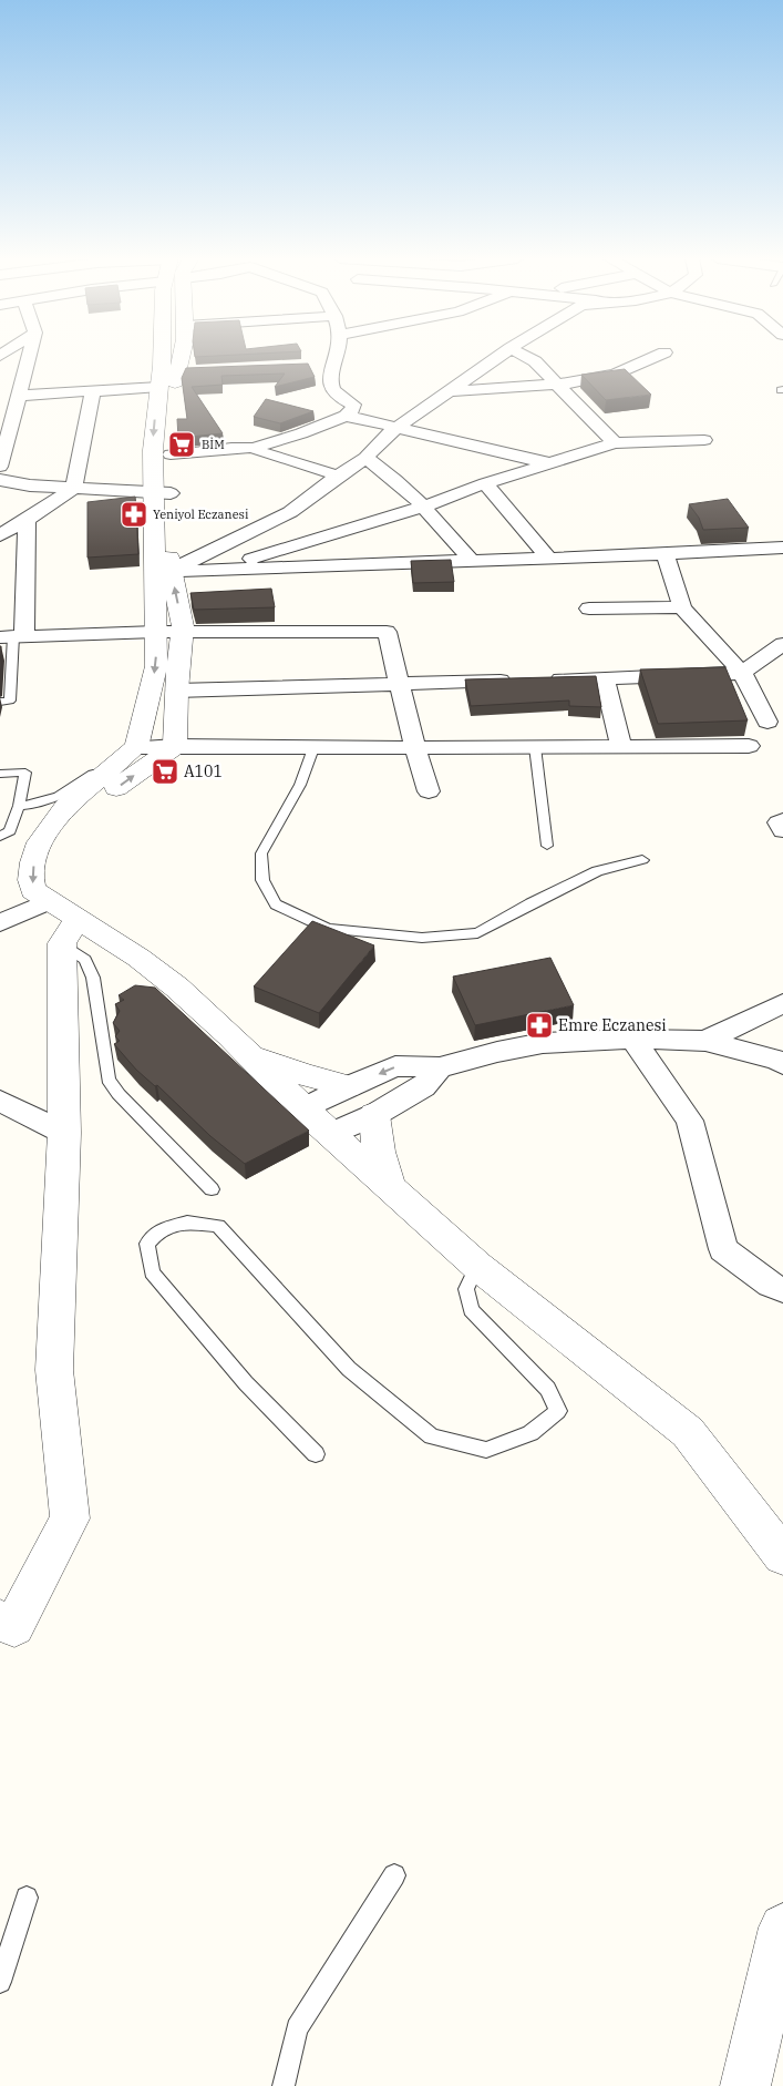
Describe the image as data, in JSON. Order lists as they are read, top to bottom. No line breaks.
{"places":{"supermarket":["BİM","A101"],"pharmacy":["Yeniyol Eczanesi","Emre Eczanesi"]}}
